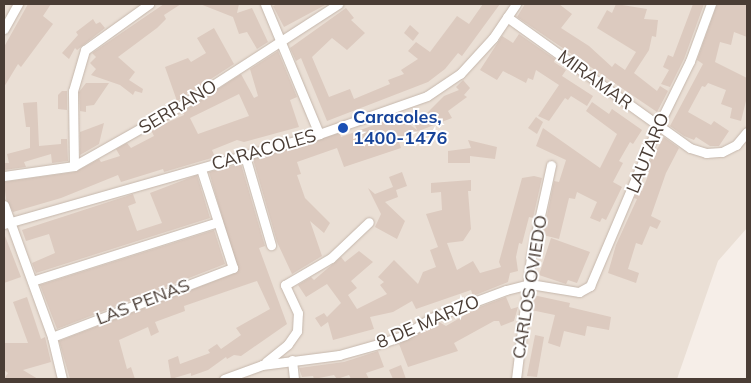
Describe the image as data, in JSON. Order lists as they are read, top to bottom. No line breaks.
{"streets":{"street":["MIRAMAR","SERRANO","CARACOLES","LAUTARO","CARLOS OVIEDO","LAS PENAS","8 DE MARZO"]},"crossings":[["MIRAMAR","CARACOLES"],["MIRAMAR","LAUTARO"],["LAUTARO","8 DE MARZO"],["CARLOS OVIEDO","8 DE MARZO"]],"places":["Caracoles, 1400-1476"]}
